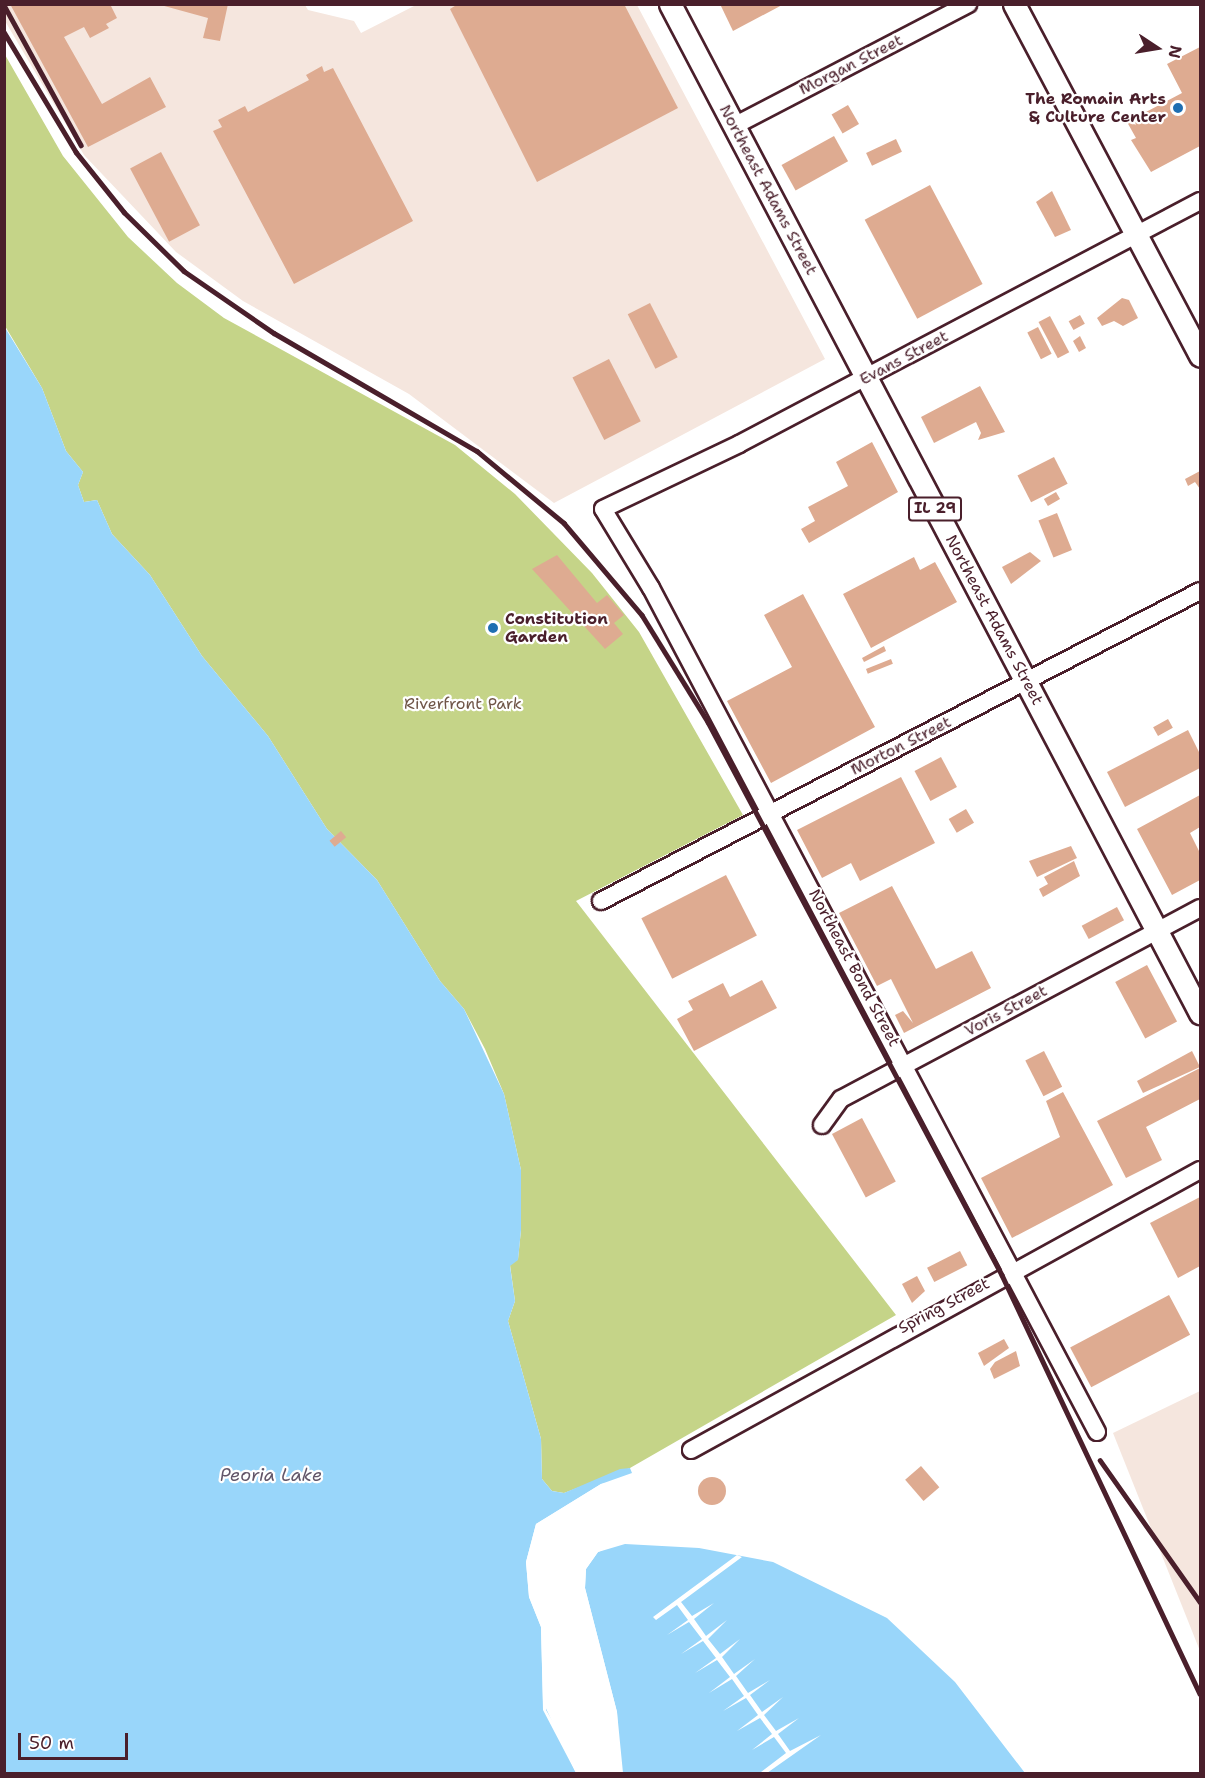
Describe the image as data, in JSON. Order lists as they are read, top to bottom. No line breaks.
{"streets":{"main road":["Northeast Adams Street","IL 29"],"street":["Morgan Street","Evans Street","Morton Street","Northeast Bond Street","Voris Street","Spring Street"]},"crossings":[["Morgan Street","Northeast Adams Street"],["Northeast Adams Street","Evans Street"],["Northeast Adams Street","Morton Street"],["Northeast Adams Street","Voris Street"],["Evans Street","Northeast Bond Street"],["Morton Street","Northeast Bond Street"],["Northeast Bond Street","Voris Street"],["Northeast Bond Street","Spring Street"]],"water":["Peoria Lake"],"parks":["Riverfront Park"],"places":["The Romain Arts & Culture Center","Constitution Garden"],"scale_bar":"50 m","north":"right"}
